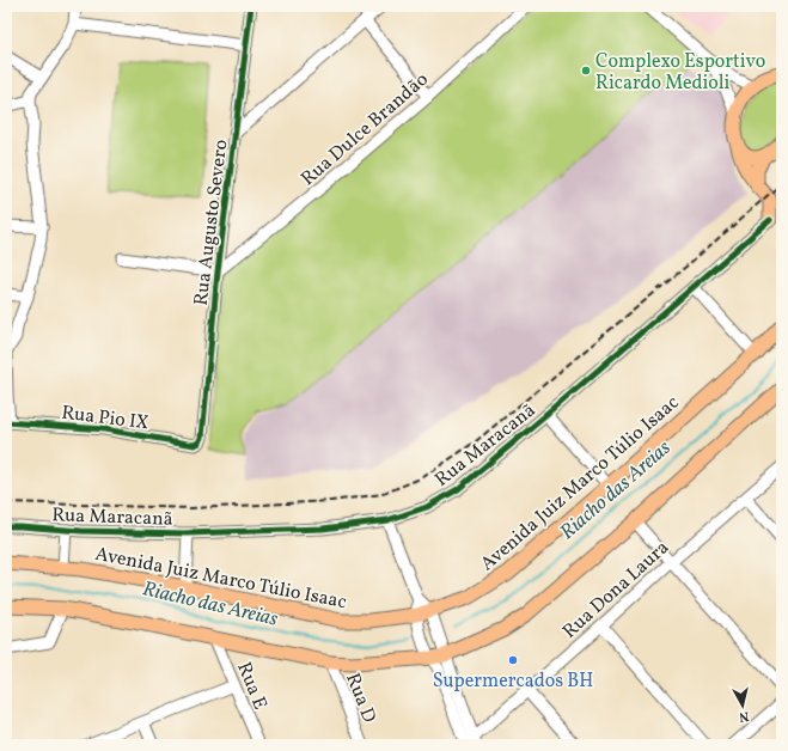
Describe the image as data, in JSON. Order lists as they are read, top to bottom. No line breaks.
{"streets":{"main road":["Rua Maracanã","Avenida Juiz Marco Túlio Isaac"],"street":["Rua Dulce Brandão","Rua Augusto Severo","Rua Pio IX","Rua Dona Laura","Rua E","Rua D"]},"crossings":[["Rua Dulce Brandão","Rua Augusto Severo"],["Rua Augusto Severo","Rua Pio IX"]],"water":["Riacho das Areias"],"places":["Complexo Esportivo Ricardo Medioli","Supermercados BH"],"north":"bottom"}
